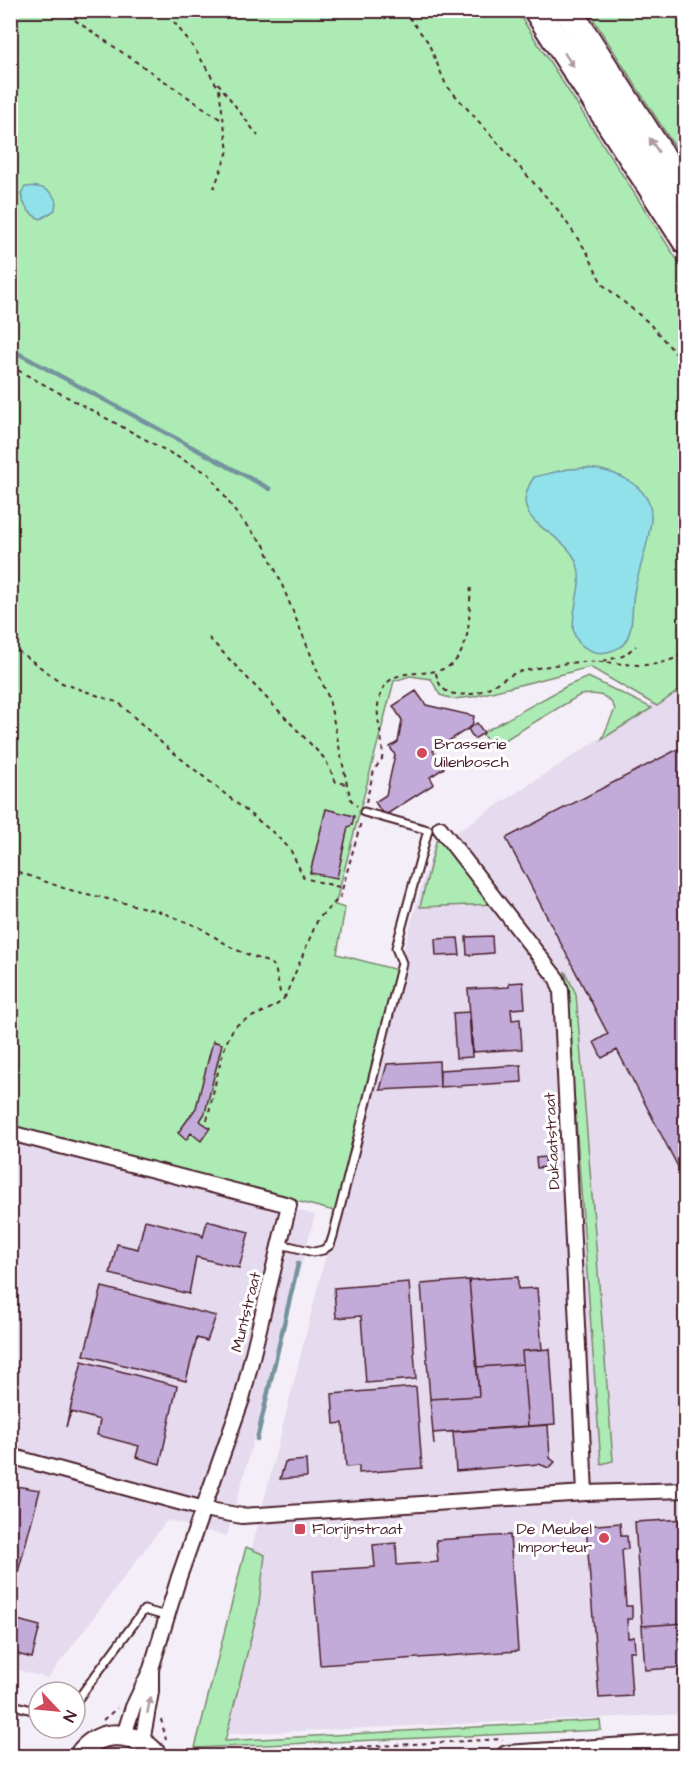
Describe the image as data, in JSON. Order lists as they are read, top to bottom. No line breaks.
{"streets":{"street":["Dukaatstraat","Muntstraat"]},"places":{"other":["Brasserie Uilenbosch","De Meubel Importeur"],"transit":["Florijnstraat"]},"north":"bottom right"}
